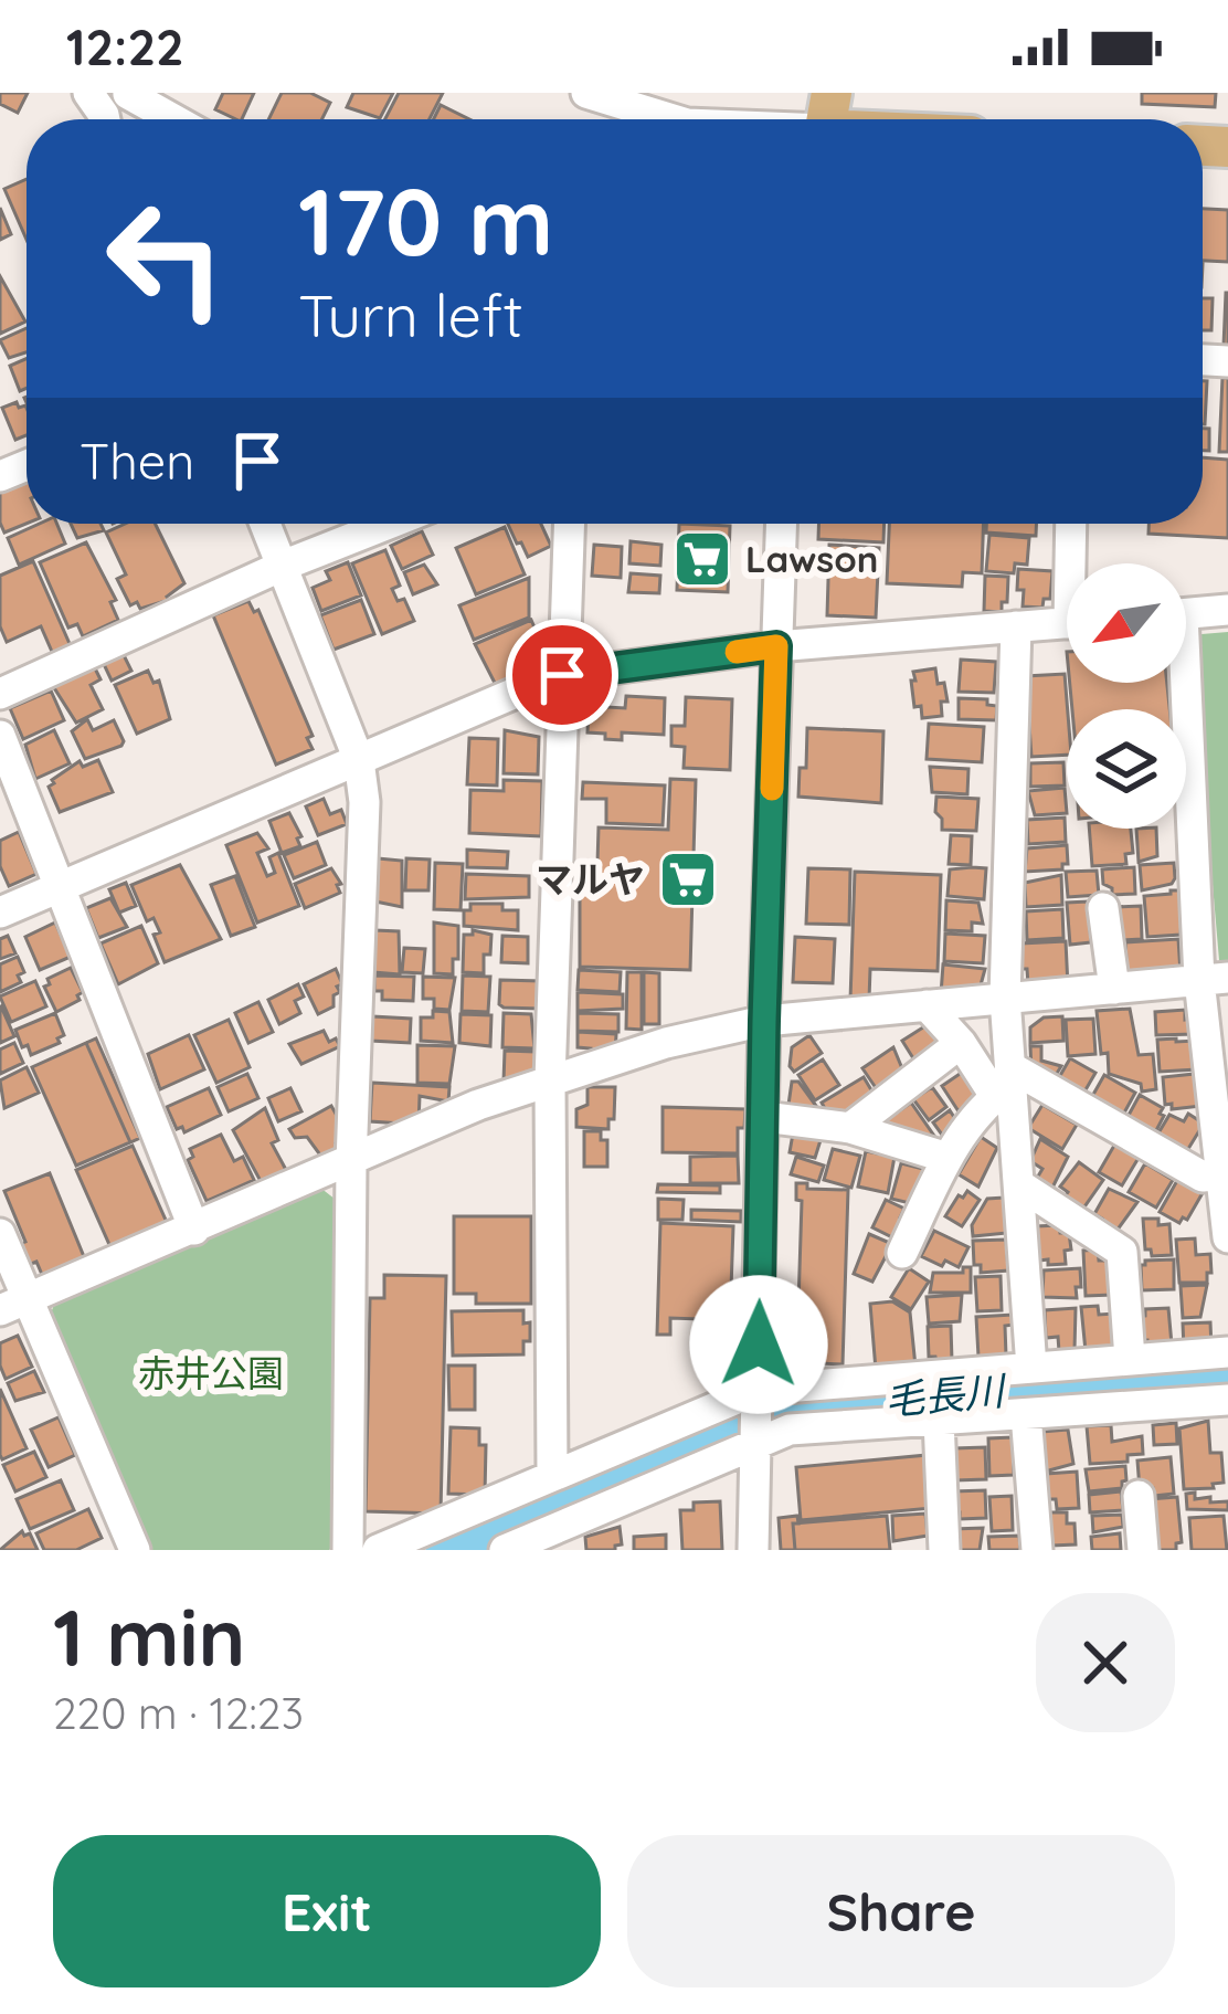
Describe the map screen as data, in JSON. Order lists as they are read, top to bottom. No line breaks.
{"water":["毛長川"],"parks":["赤井公園"],"places":{"supermarket":["Lawson","マルヤ"]},"north":"bottom left","page":{"status":"12:22","turn":["170 m","Turn left"],"then":"Then","heading":["1 min","220 m · 12:23"],"buttons":["Exit","Share"]}}
